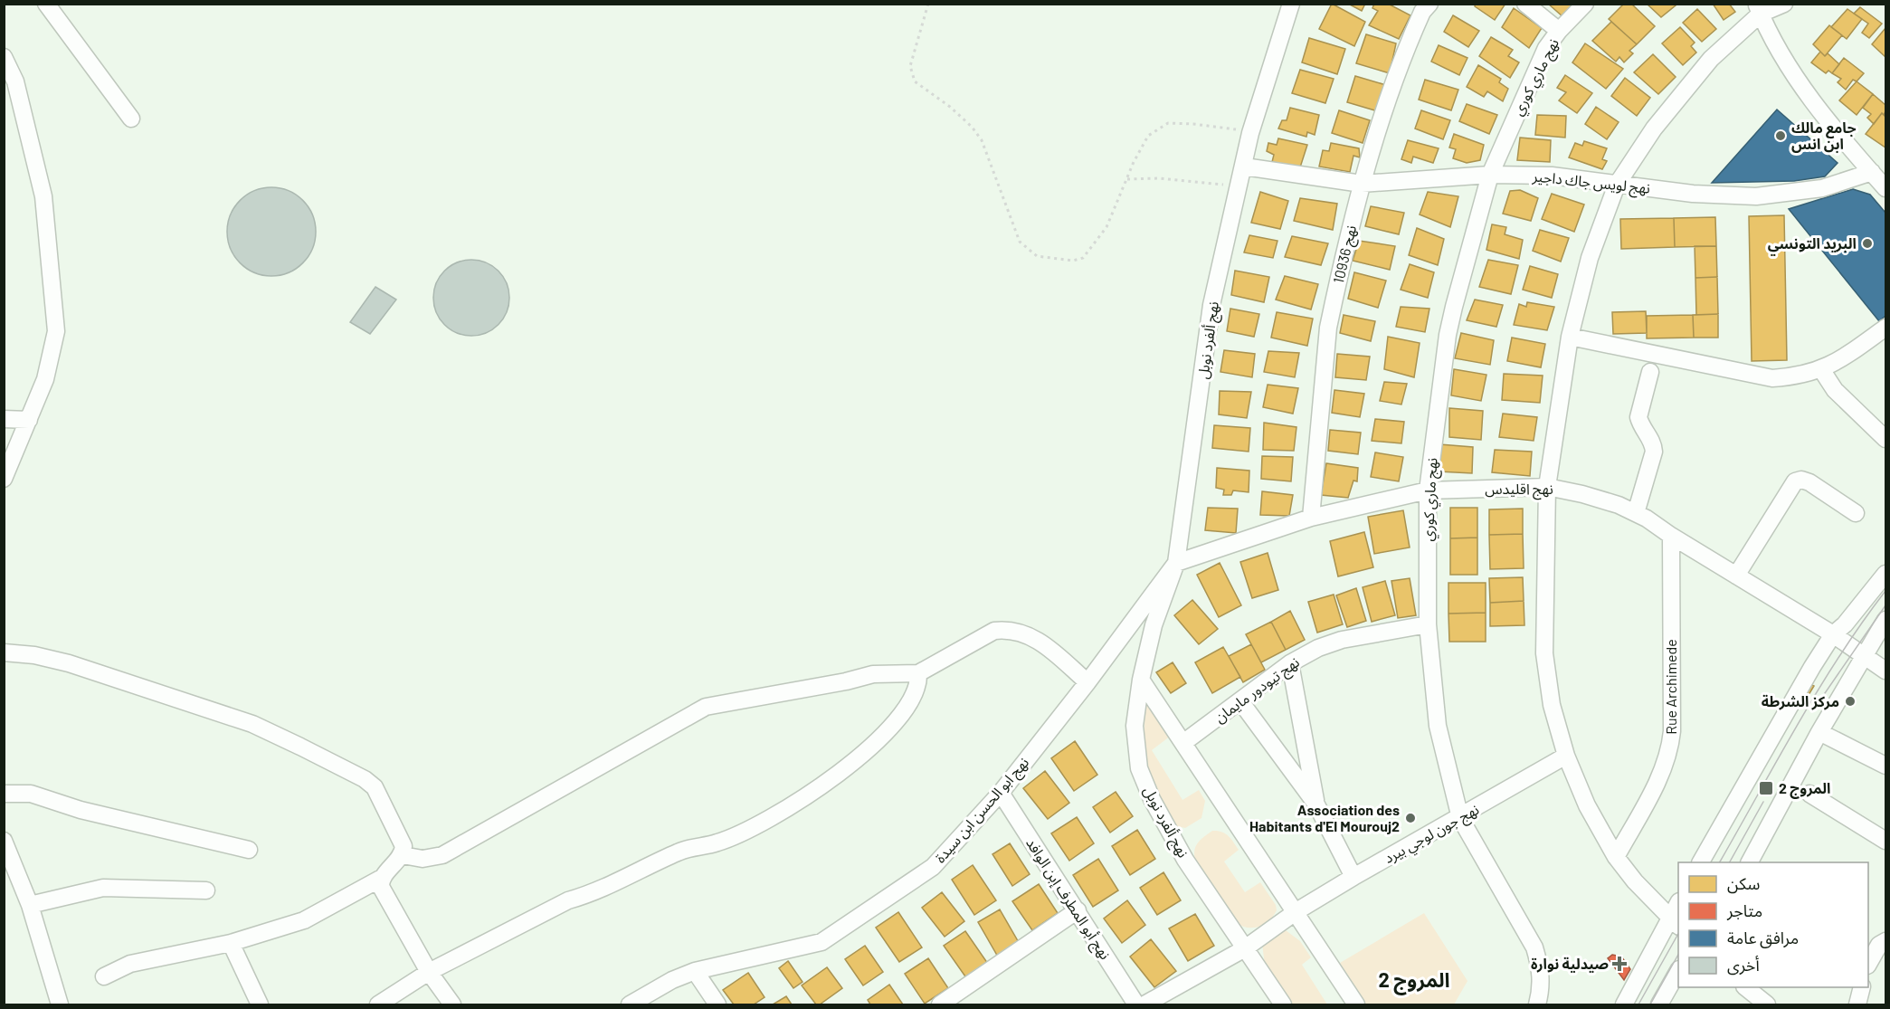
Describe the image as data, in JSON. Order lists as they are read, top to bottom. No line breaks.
{"streets":{"street":["نهج ماري كوري","نهج لويس جاك داجير","نهج 10936","نهج ألفرد نوبل","نهج اقليدس","Rue Archimede","نهج تيودور مايمان","نهج ابو الحسن ابن سيدة","نهج جون لوجي بيرد","نهج أبو المطرف إبن الوافد"]},"crossings":[["نهج ماري كوري","نهج لويس جاك داجير"],["نهج ماري كوري","نهج اقليدس"],["نهج ماري كوري","نهج تيودور مايمان"],["نهج ماري كوري","نهج جون لوجي بيرد"],["نهج لويس جاك داجير","نهج 10936"],["نهج لويس جاك داجير","نهج ألفرد نوبل"],["نهج 10936","نهج اقليدس"],["نهج ألفرد نوبل","نهج اقليدس"],["نهج ألفرد نوبل","نهج ابو الحسن ابن سيدة"],["نهج اقليدس","Rue Archimede"],["نهج اقليدس","نهج ابو الحسن ابن سيدة"],["نهج ابو الحسن ابن سيدة","نهج أبو المطرف إبن الوافد"]],"districts":["المروج 2"],"places":{"other":["جامع مالك ابن انس","البريد التونسي","مركز الشرطة","Association des Habitants d'El Mourouj2"],"transit":["المروج 2"],"health":["صيدلية نوارة"]},"legend":["سكن","متاجر","مرافق عامة","أخرى"]}
